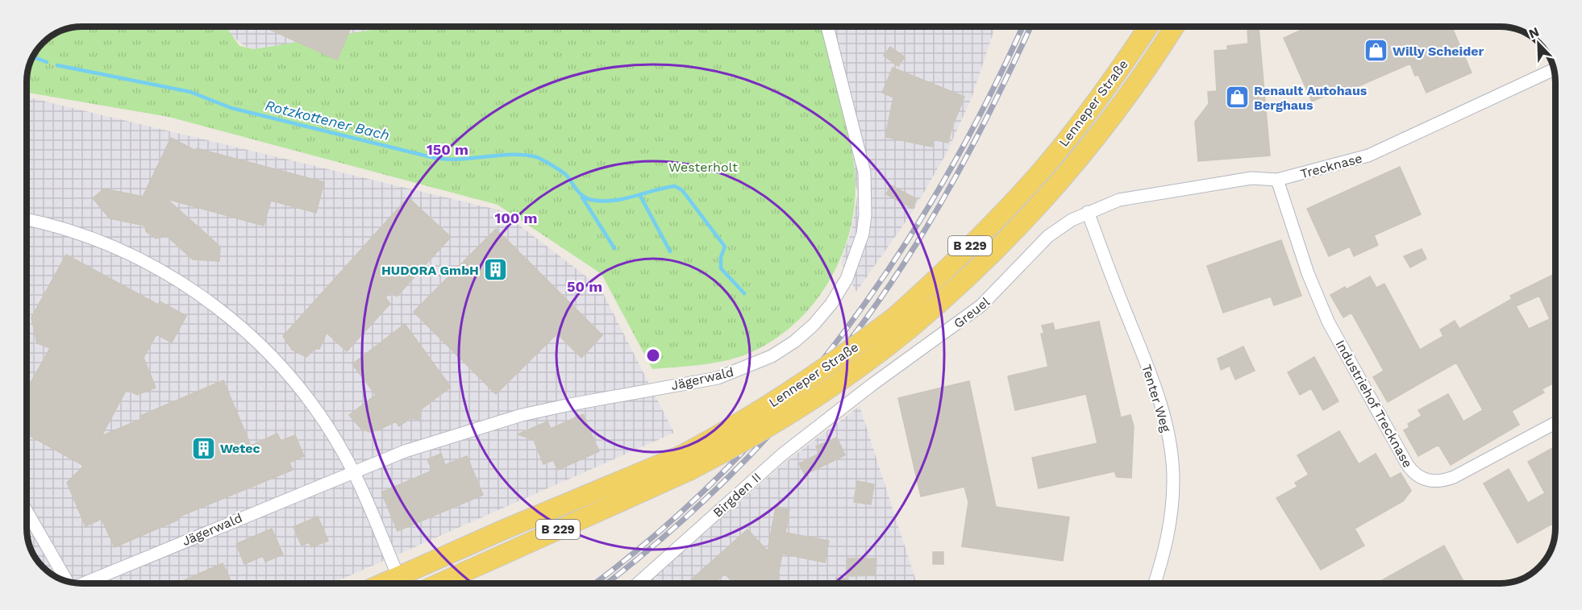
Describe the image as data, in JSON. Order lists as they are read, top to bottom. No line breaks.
{"streets":{"main road":["Lenneper Straße","B 229"],"street":["Trecknase","Greuel","Jägerwald","Tenter Weg","Industriehof Trecknase","Birgden II"]},"crossings":[["Trecknase","Greuel"],["Trecknase","Tenter Weg"],["Trecknase","Industriehof Trecknase"],["Greuel","Tenter Weg"],["Greuel","Birgden II"]],"water":["Rotzkottener Bach"],"parks":["Westerholt"],"places":{"shop":["Willy Scheider","Renault Autohaus Berghaus"],"building":["HUDORA GmbH","Wetec"]},"north":"top left","rings":["150 m","100 m","50 m"]}
